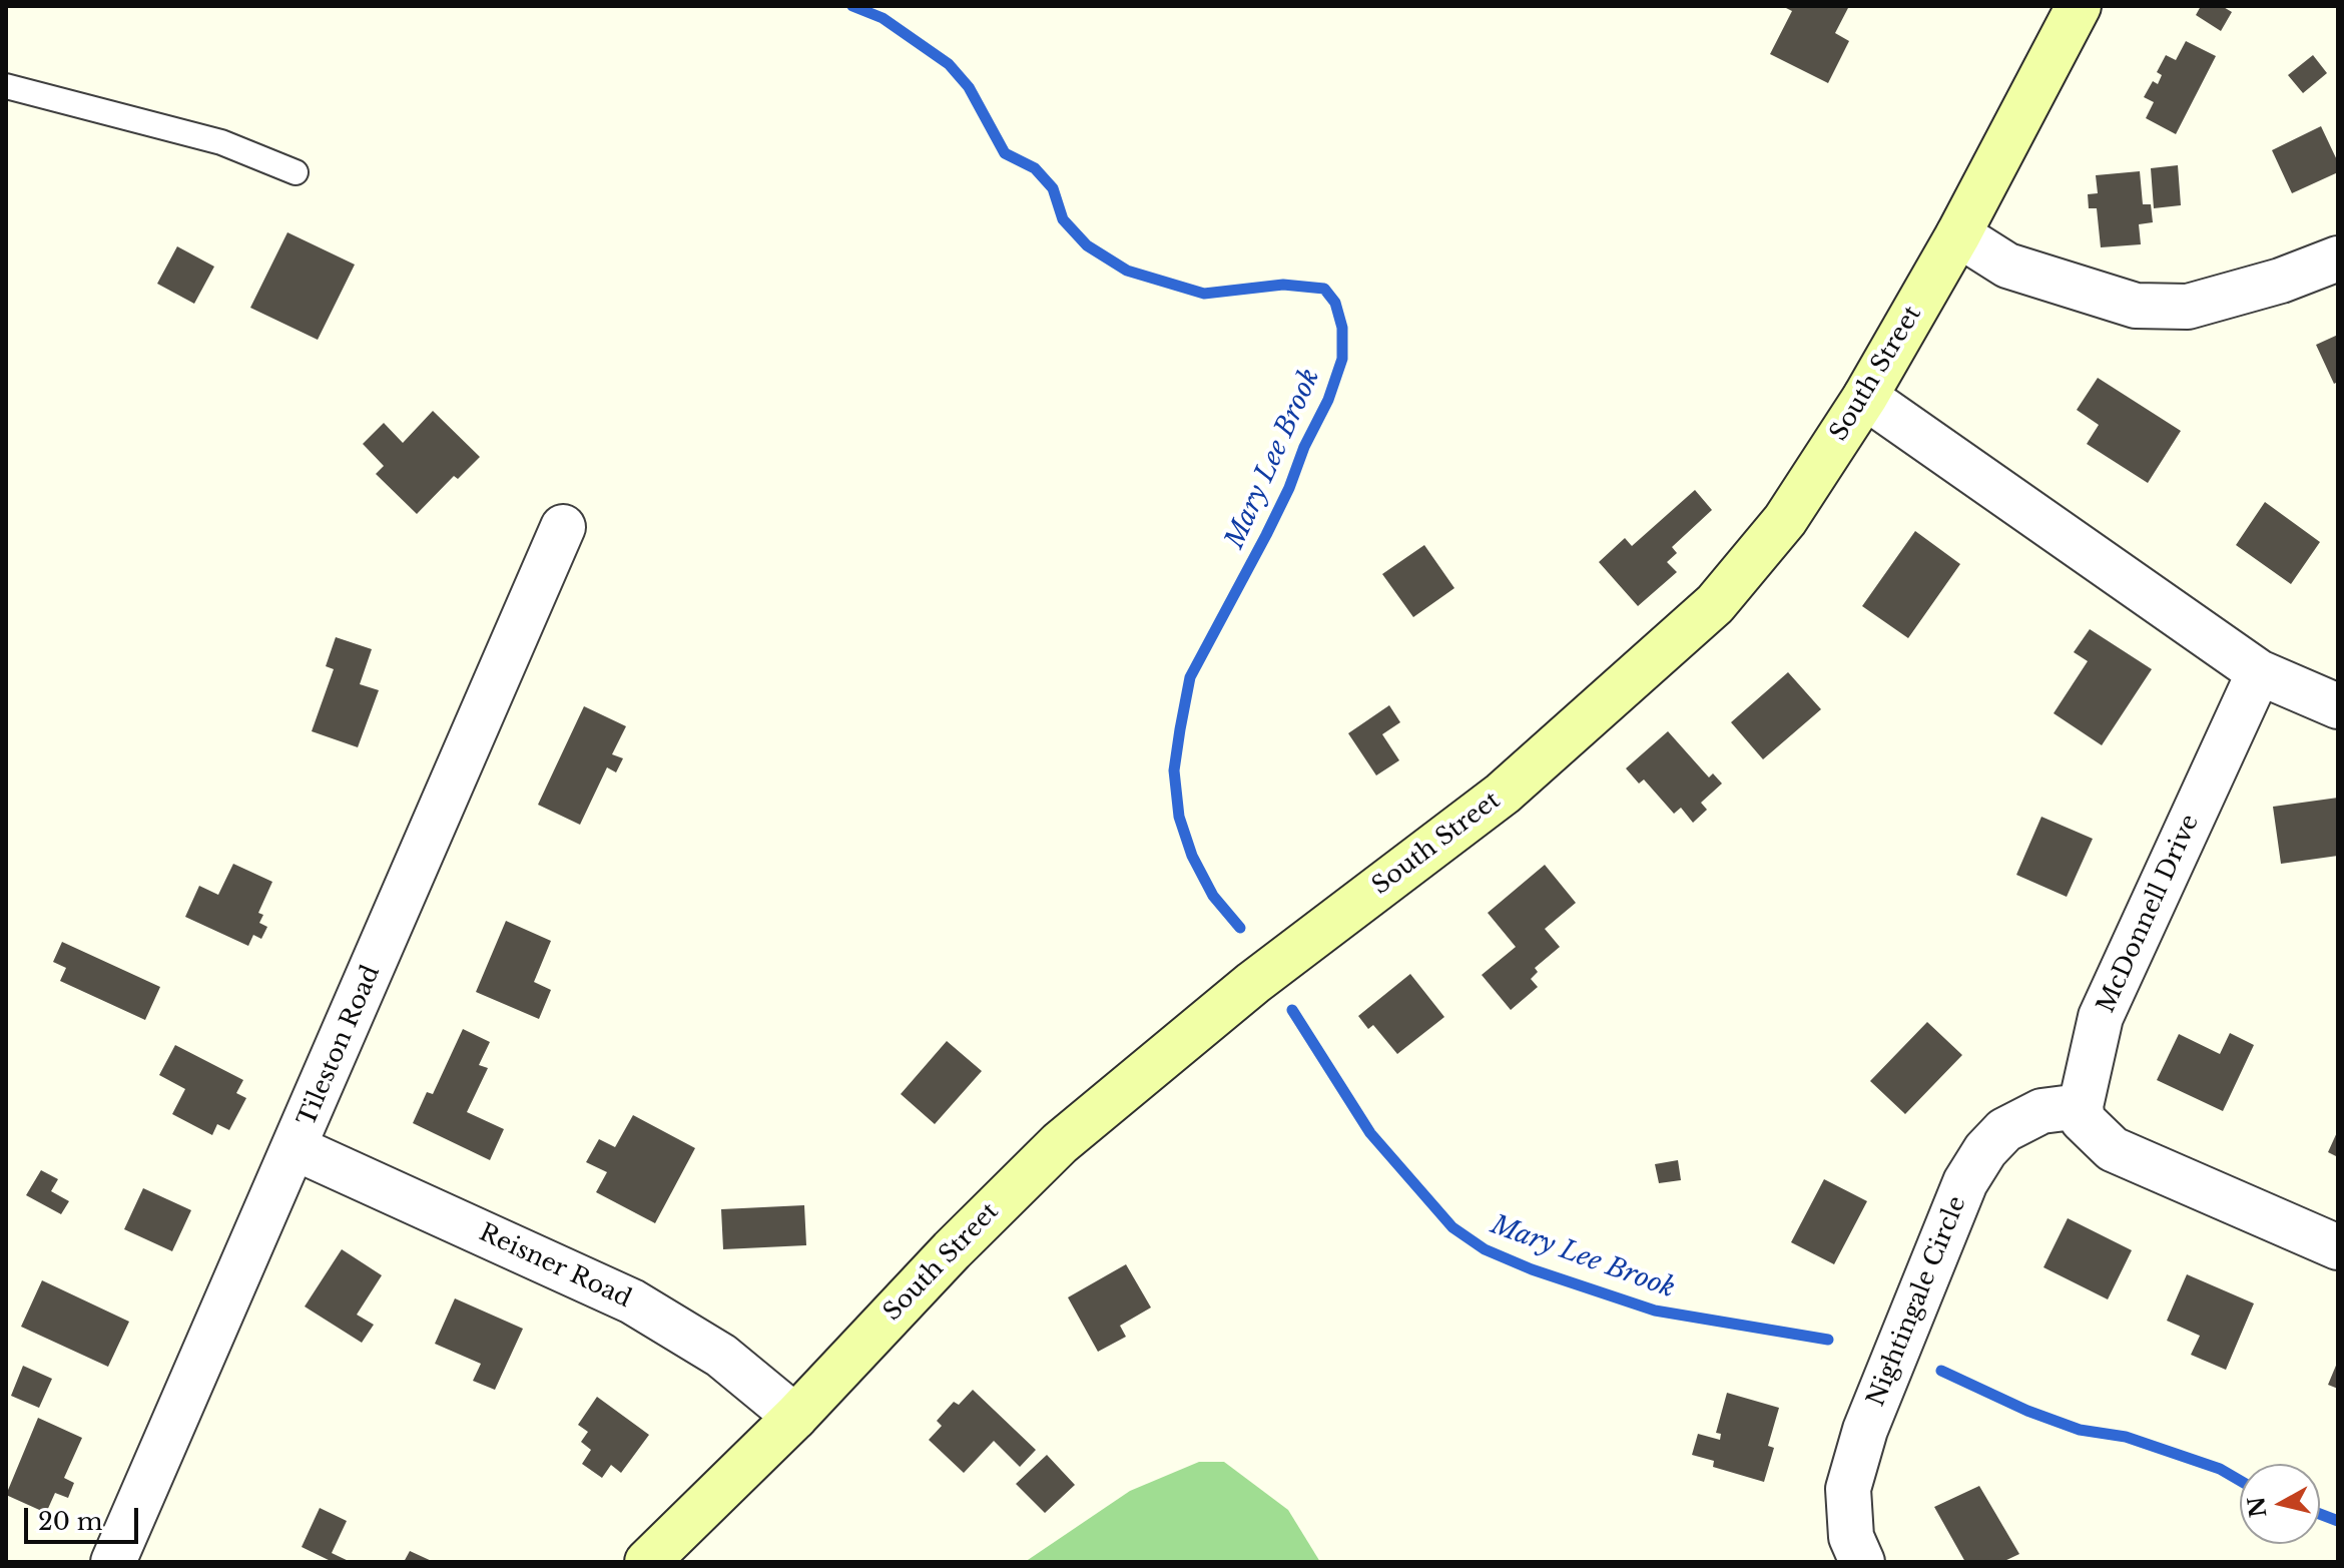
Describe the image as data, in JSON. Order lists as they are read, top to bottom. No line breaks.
{"streets":{"main road":["South Street"],"street":["McDonnell Drive","Tileston Road","Reisner Road","Nightingale Circle"]},"crossings":[["South Street","Reisner Road"],["McDonnell Drive","Nightingale Circle"],["Tileston Road","Reisner Road"]],"water":["Mary Lee Brook"],"scale_bar":"20 m","north":"left"}
